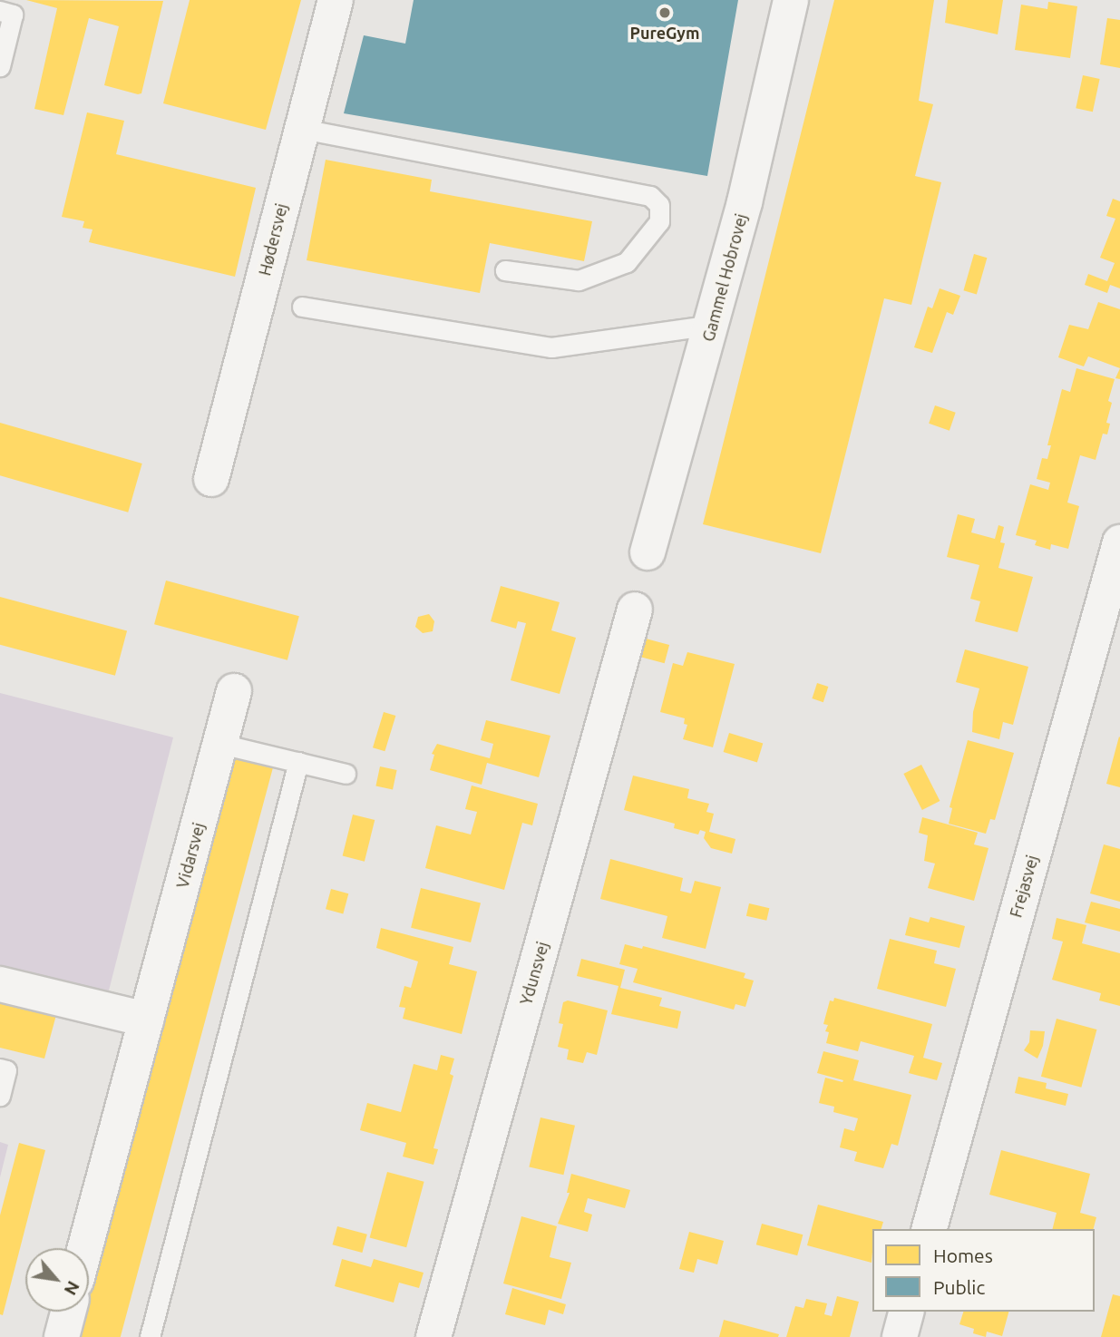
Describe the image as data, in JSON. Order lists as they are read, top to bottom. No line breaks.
{"streets":{"street":["Hødersvej","Gammel Hobrovej","Vidarsvej","Frejasvej","Ydunsvej"]},"places":["PureGym"],"legend":["Homes","Public"],"north":"bottom right"}
